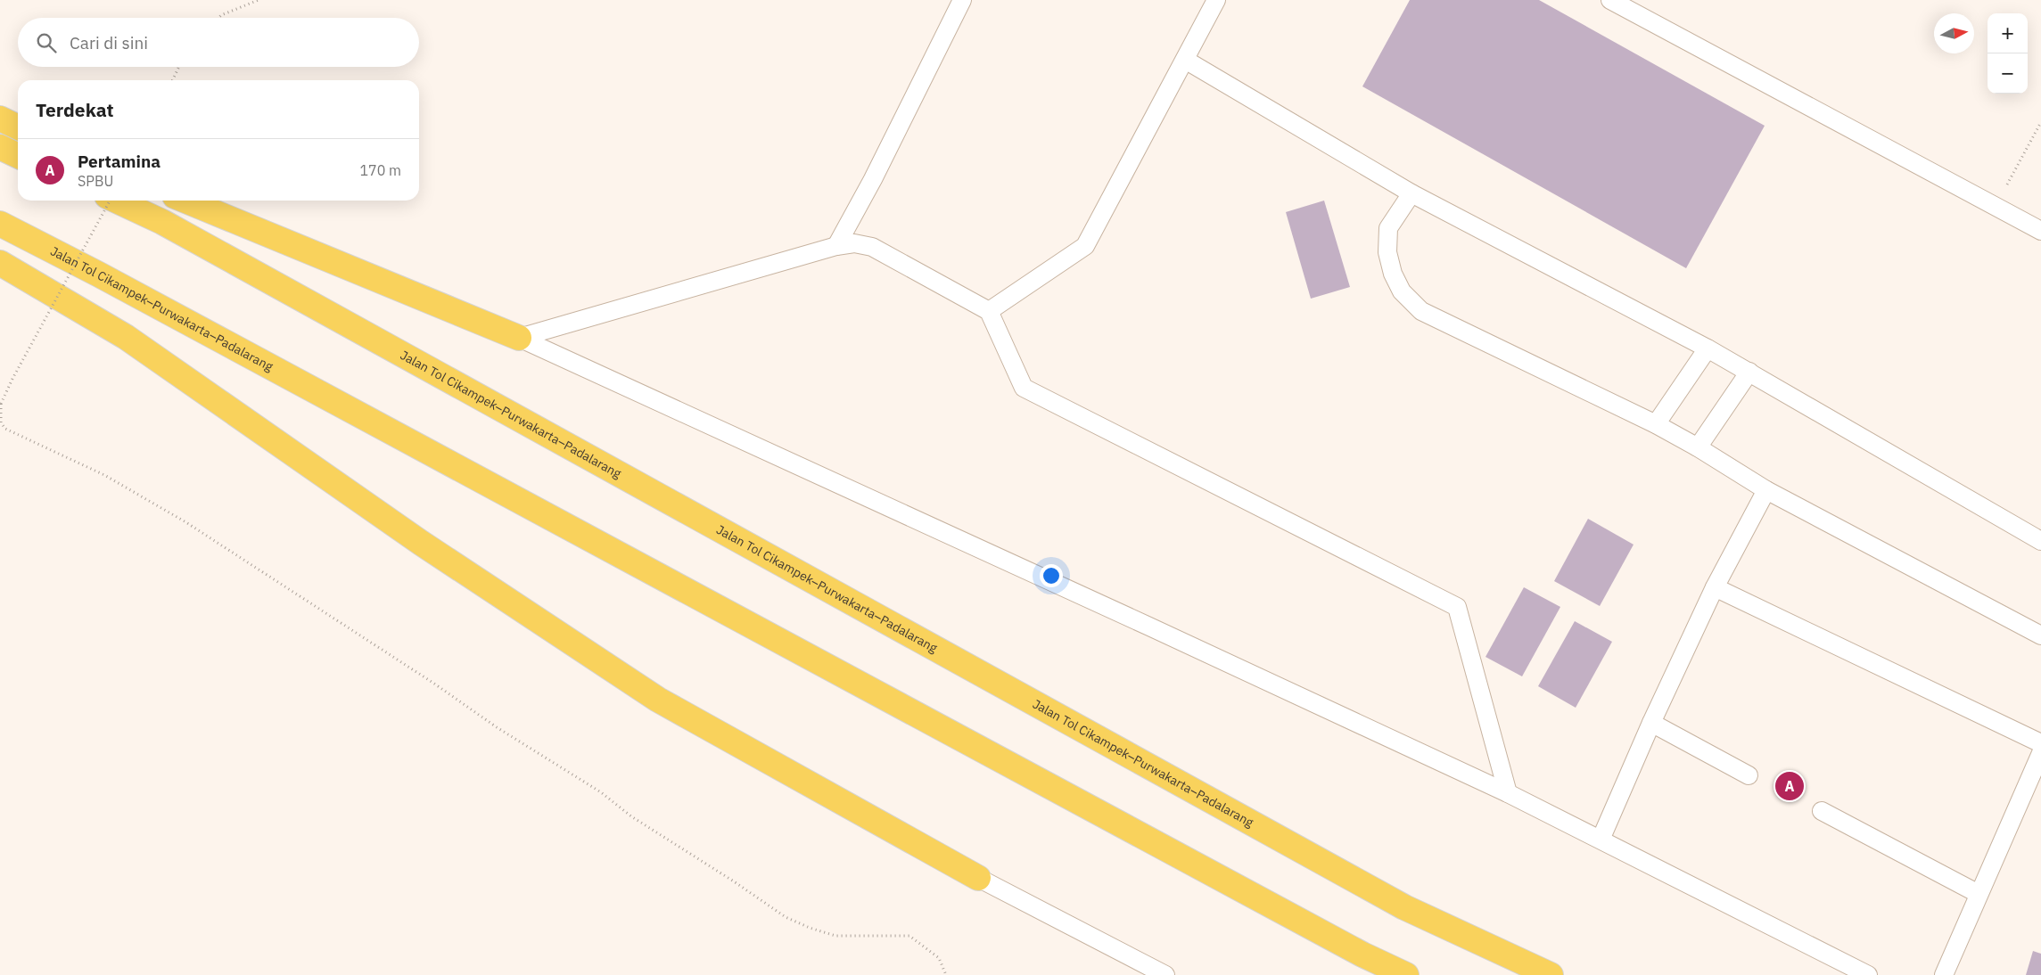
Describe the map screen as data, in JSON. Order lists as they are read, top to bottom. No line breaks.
{"streets":{"highway":["Jalan Tol Cikampek–Purwakarta–Padalarang"]},"north":"right","page":{"map_buttons":["+","−"],"search":"Cari di sini","heading":"Terdekat","list":[{"mark":"A","name":"Pertamina","note":"SPBU","value":"170 m"}],"pins":"A"}}
